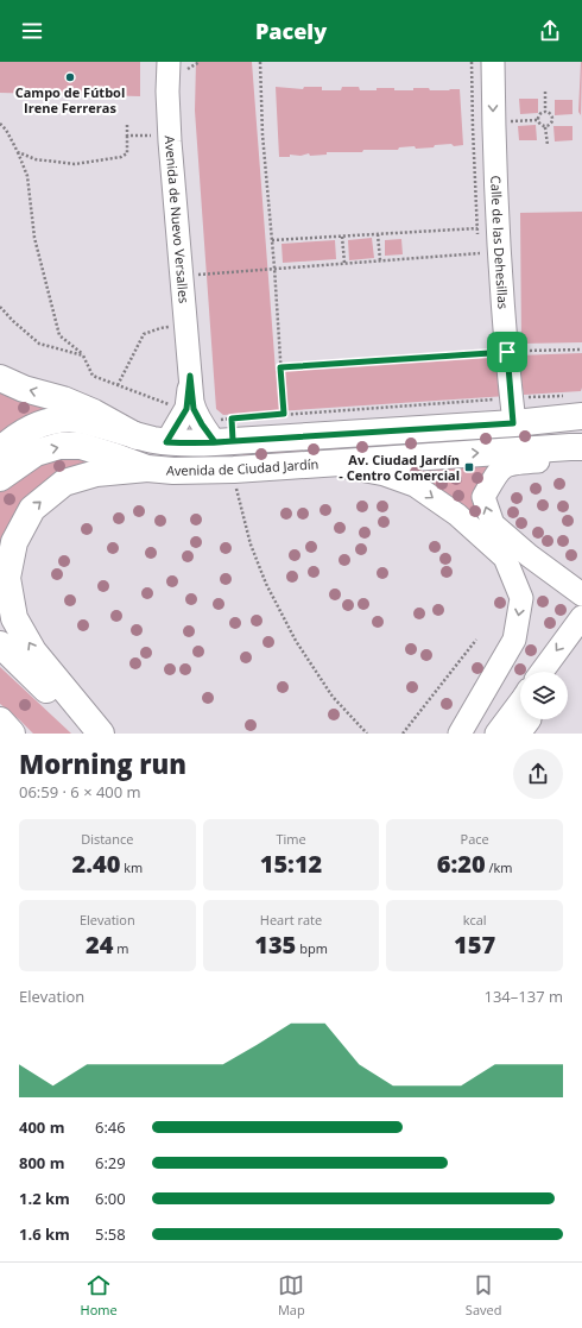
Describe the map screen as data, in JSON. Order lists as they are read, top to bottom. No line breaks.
{"streets":{"main road":["Avenida de Ciudad Jardín"],"street":["Avenida de Nuevo Versalles","Calle de las Dehesillas"]},"crossings":[["Avenida de Nuevo Versalles","Avenida de Ciudad Jardín"],["Calle de las Dehesillas","Avenida de Ciudad Jardín"]],"places":{"other":["Campo de Fútbol Irene Ferreras"],"transit":["Av. Ciudad Jardín - Centro Comercial"]},"page":{"header":"Pacely","heading":["Morning run","06:59 · 6 × 400 m"],"stats":[["Distance","2.40 km"],["Time","15:12"],["Pace","6:20 /km"],["Elevation","24 m"],["Heart rate","135 bpm"],["kcal","157"]],"chart":["Elevation","134–137 m"],"list":[{"name":"400 m","note":"6:46"},{"name":"800 m","note":"6:29"},{"name":"1.2 km","note":"6:00"},{"name":"1.6 km","note":"5:58"}],"tabs":["Home","Map","Saved"]}}
